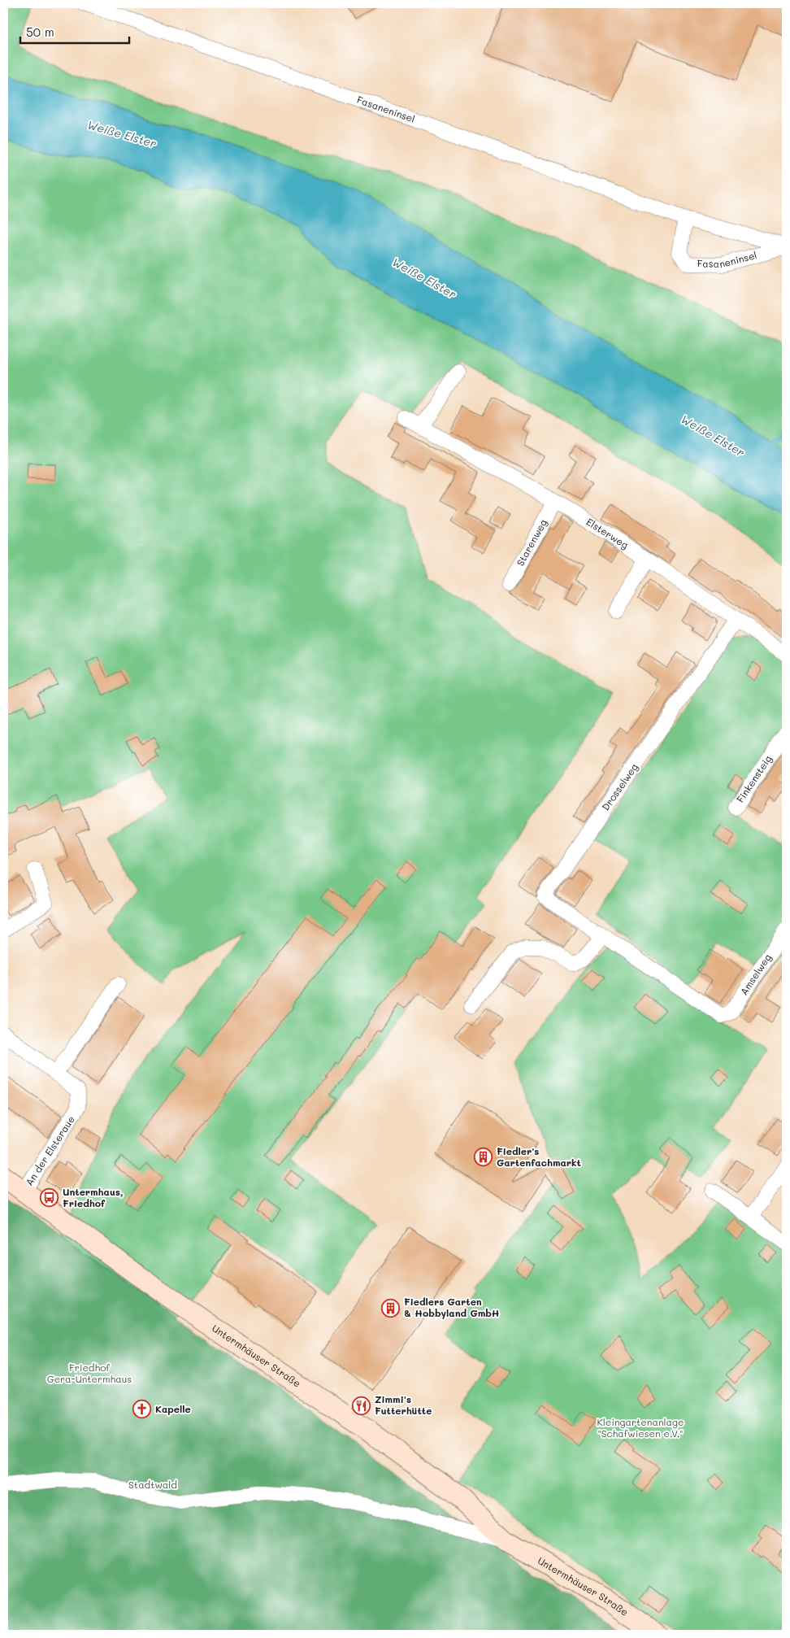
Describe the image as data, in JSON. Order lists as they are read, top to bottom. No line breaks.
{"streets":{"main road":["Untermhäuser Straße"],"street":["Fasaneninsel","Elsterweg","Starenweg","Finkensteig","Drosselweg","Amselweg","An der Elsteraue"]},"crossings":[["Elsterweg","Starenweg"],["Elsterweg","Drosselweg"],["Drosselweg","Amselweg"],["An der Elsteraue","Untermhäuser Straße"]],"water":["Weiße Elster"],"parks":["Friedhof Gera-Untermhaus","Kleingartenanlage \"Schafwiesen e.V.\"","Stadtwald"],"places":{"building":["Fiedler's Gartenfachmarkt","Fiedlers Garten & Hobbyland GmbH"],"bus stop":["Untermhaus, Friedhof"],"restaurant":["Zimmi's Futterhütte"],"church":["Kapelle"]},"scale_bar":"50 m"}
